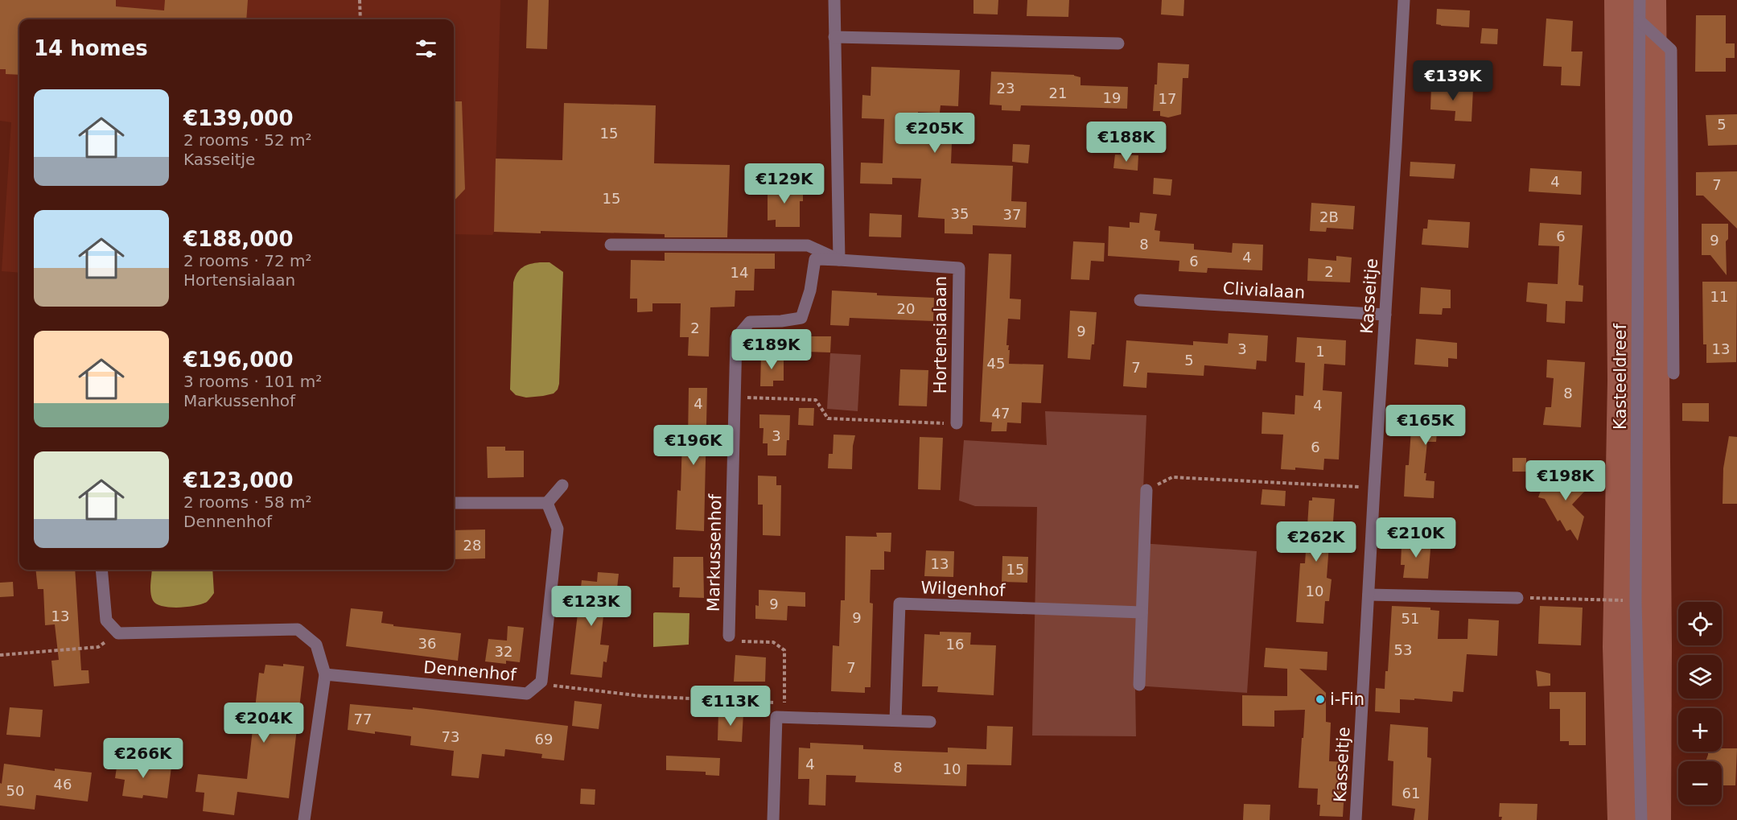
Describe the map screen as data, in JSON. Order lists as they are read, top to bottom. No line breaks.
{"streets":{"street":["Clivialaan","Kasseitje","Hortensialaan","Kasteeldreef","Markussenhof","Wilgenhof","Dennenhof"]},"crossings":[["Clivialaan","Kasseitje"],["Hortensialaan","Markussenhof"]],"places":["i-Fin"],"house_numbers":["23","21","19","17","5","15","4","7","15","35","37","2B","6","9","8","4","6","2","14","11","20","2","9","3","13","1","5","45","7","8","4","4","47","3","6","28","13","15","10","9","13","9","51","36","16","53","32","7","77","73","69","4","8","10","46","50","61"],"page":{"heading":"14 homes","price":["€139K","€205K","€188K","€129K","€189K","€165K","€196K","€198K","€210K","€262K","€123K","€113K","€204K","€266K"],"list":[{"name":"€139,000","note":"2 rooms · 52 m² · Kasseitje"},{"name":"€188,000","note":"2 rooms · 72 m² · Hortensialaan"},{"name":"€196,000","note":"3 rooms · 101 m² · Markussenhof"},{"name":"€123,000","note":"2 rooms · 58 m² · Dennenhof"}],"map_buttons":["+","−"]}}
